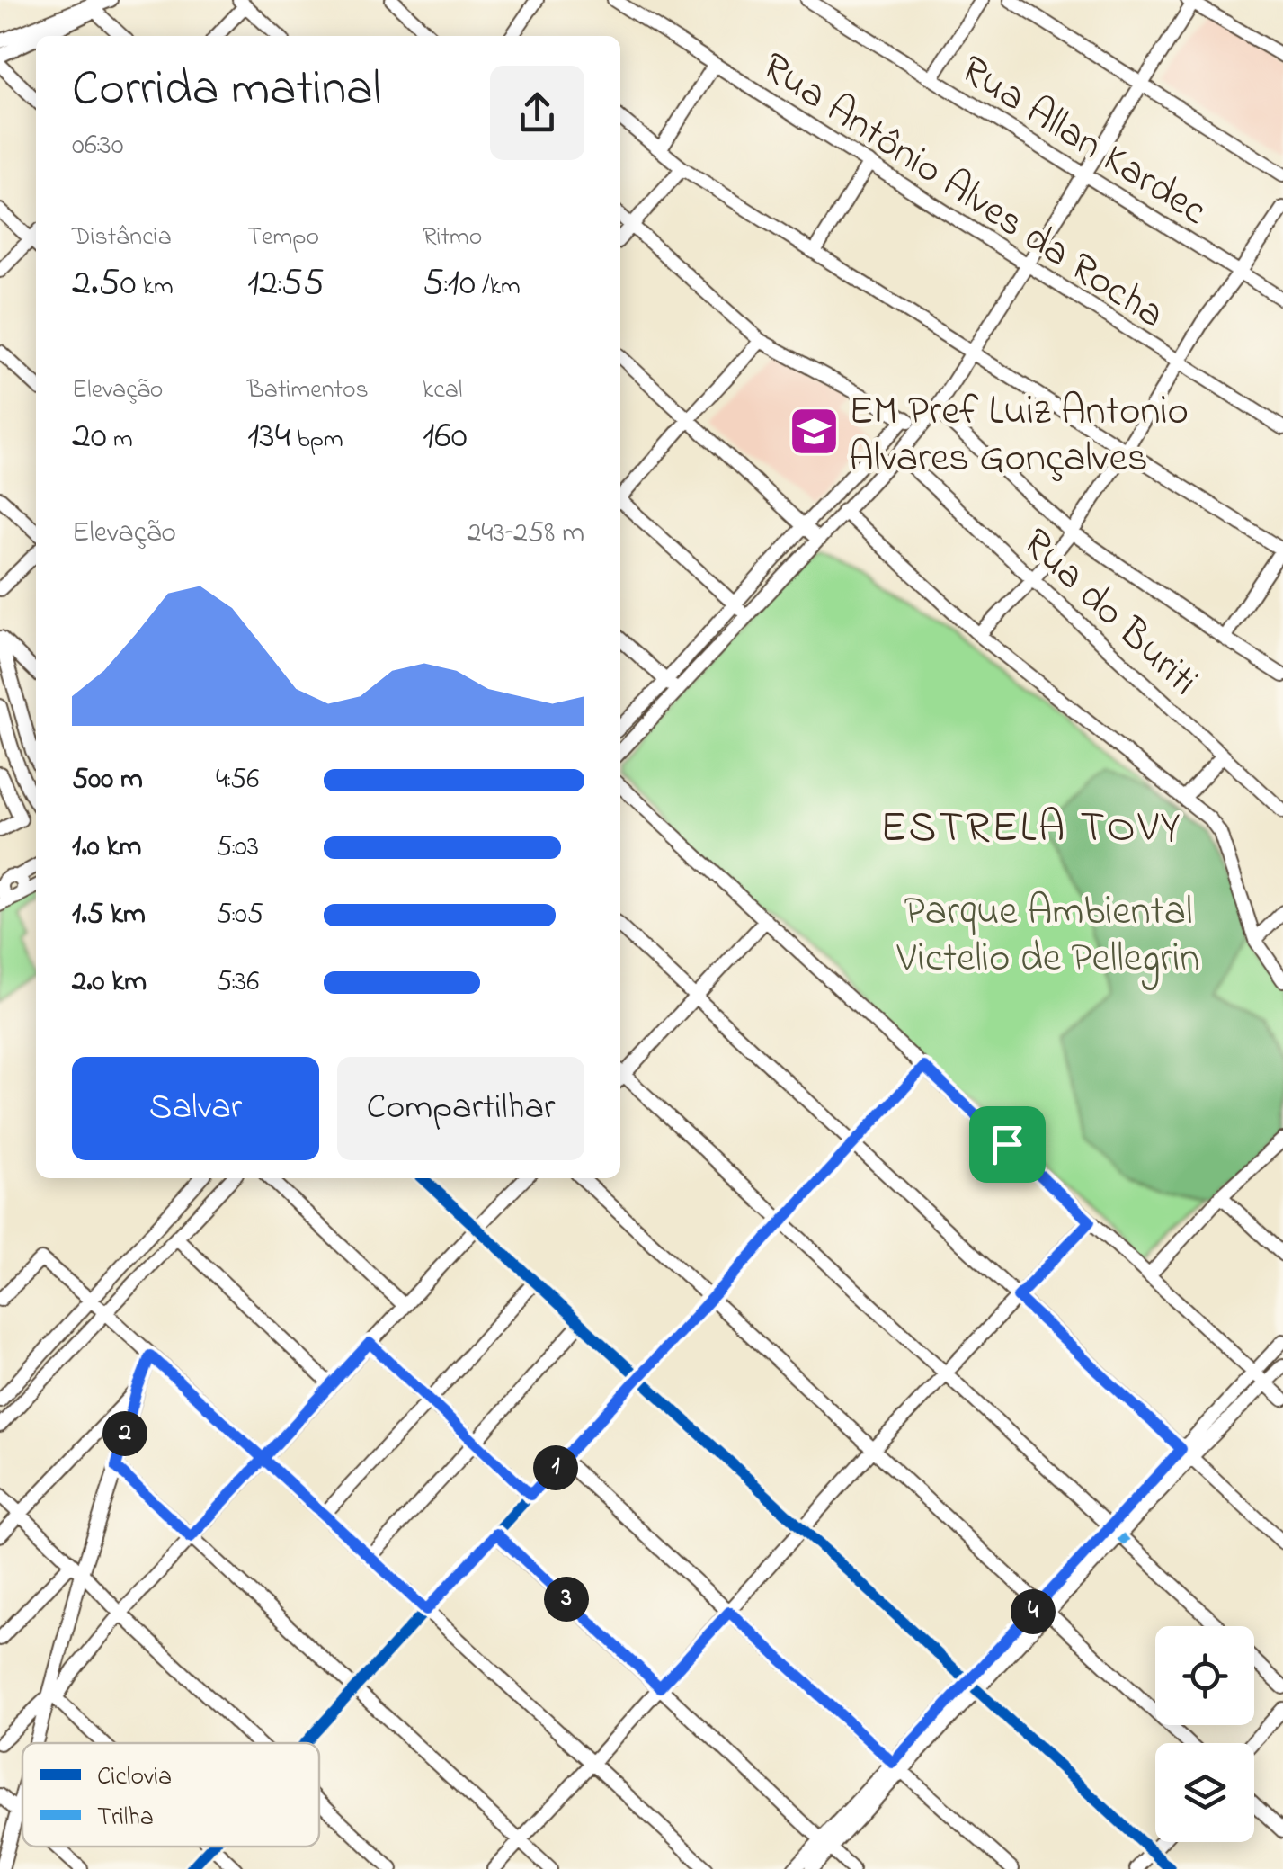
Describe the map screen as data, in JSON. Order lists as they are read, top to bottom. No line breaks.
{"streets":{"street":["Rua Allan Kardec","Rua Antônio Alves da Rocha","Rua do Buriti"]},"districts":["ESTRELA TOVY"],"parks":["Parque Ambiental Victelio de Pellegrin"],"places":{"school or university":["EM Pref Luiz Antonio Alvares Gonçalves"]},"legend":["Ciclovia","Trilha"],"page":{"heading":["Corrida matinal","06:30"],"stats":[["Distância","2.50 km"],["Tempo","12:55"],["Ritmo","5:10 /km"],["Elevação","20 m"],["Batimentos","134 bpm"],["kcal","160"]],"chart":["Elevação","243–258 m"],"list":[{"name":"500 m","note":"4:56"},{"name":"1.0 km","note":"5:03"},{"name":"1.5 km","note":"5:05"},{"name":"2.0 km","note":"5:36"}],"buttons":["Salvar","Compartilhar"],"pins":["2","1","3","4"]}}
